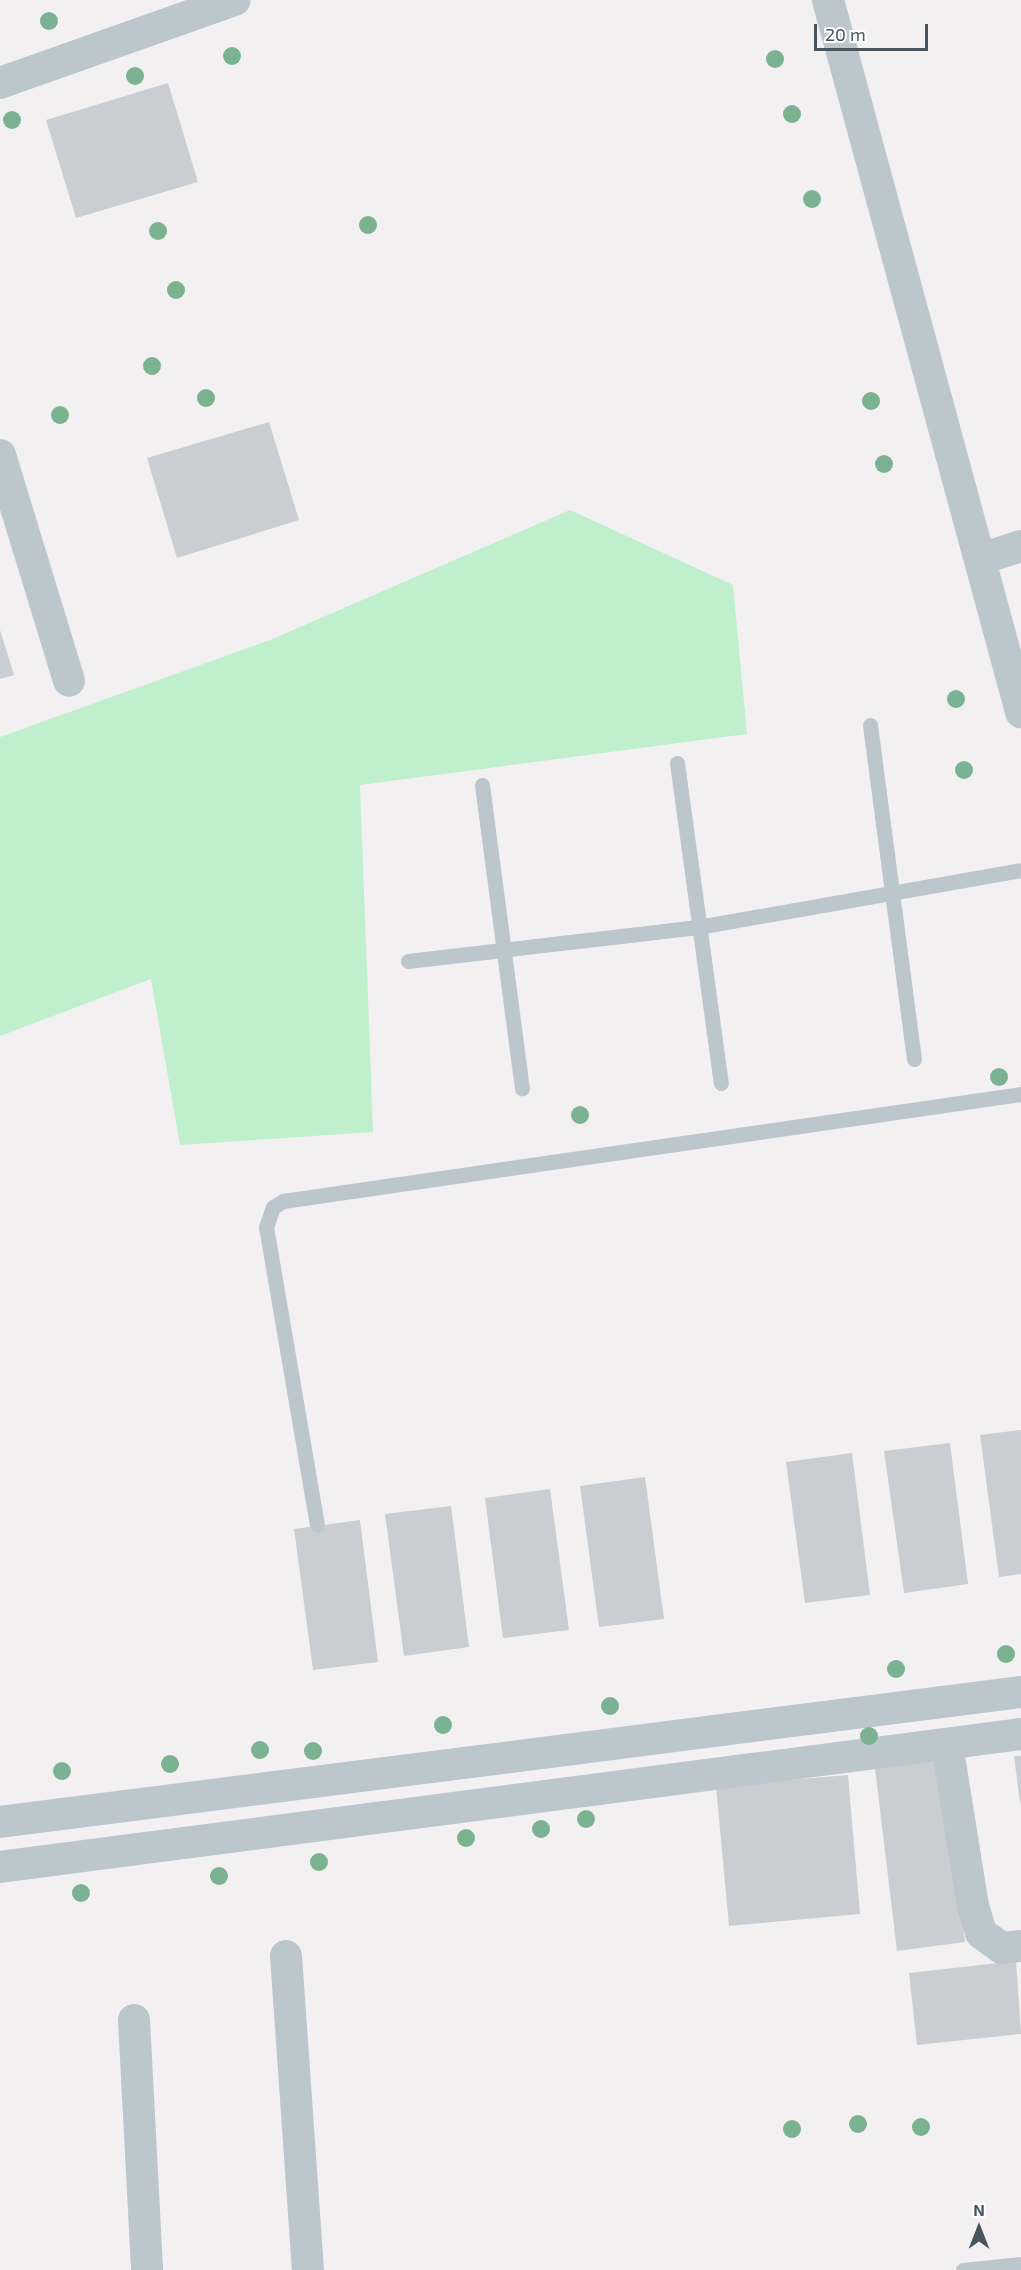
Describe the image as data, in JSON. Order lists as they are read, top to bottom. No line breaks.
{"scale_bar":"20 m","north":"top"}
